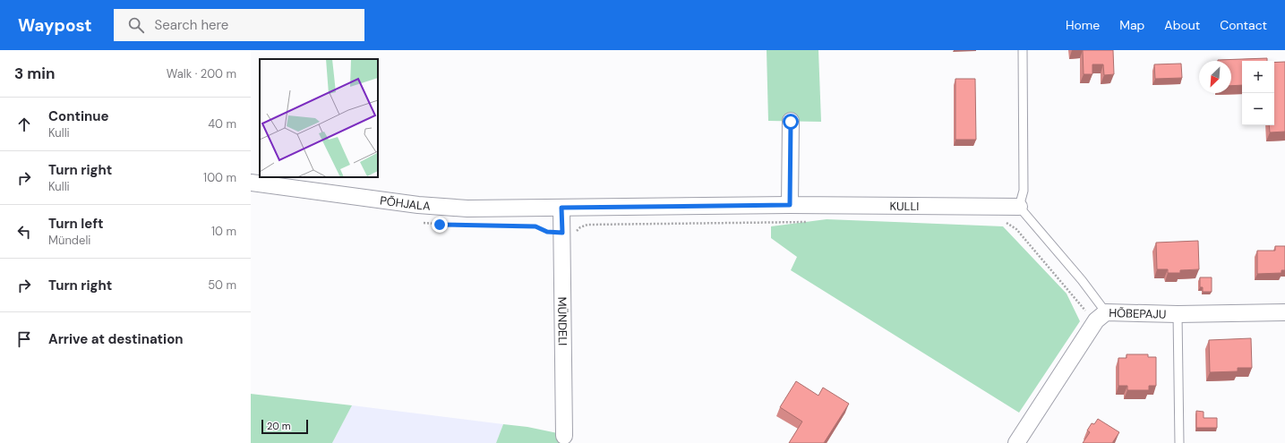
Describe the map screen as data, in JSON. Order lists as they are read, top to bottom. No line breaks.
{"streets":{"street":["PÕHJALA","KULLI","HÕBEPAJU","MÜNDELI"]},"crossings":[["PÕHJALA","KULLI"],["PÕHJALA","MÜNDELI"],["KULLI","MÜNDELI"]],"scale_bar":"20 m","north":"bottom left","page":{"header":"Waypost","search":"Search here","nav":["Home","Map","About","Contact"],"heading":["3 min","Walk · 200 m"],"map_buttons":["+","−"],"list":[["Continue","Kulli","40 m"],["Turn right","Kulli","100 m"],["Turn left","Mündeli","10 m"],["Turn right","50 m"],"Arrive at destination"],"scale":"20 m"}}
